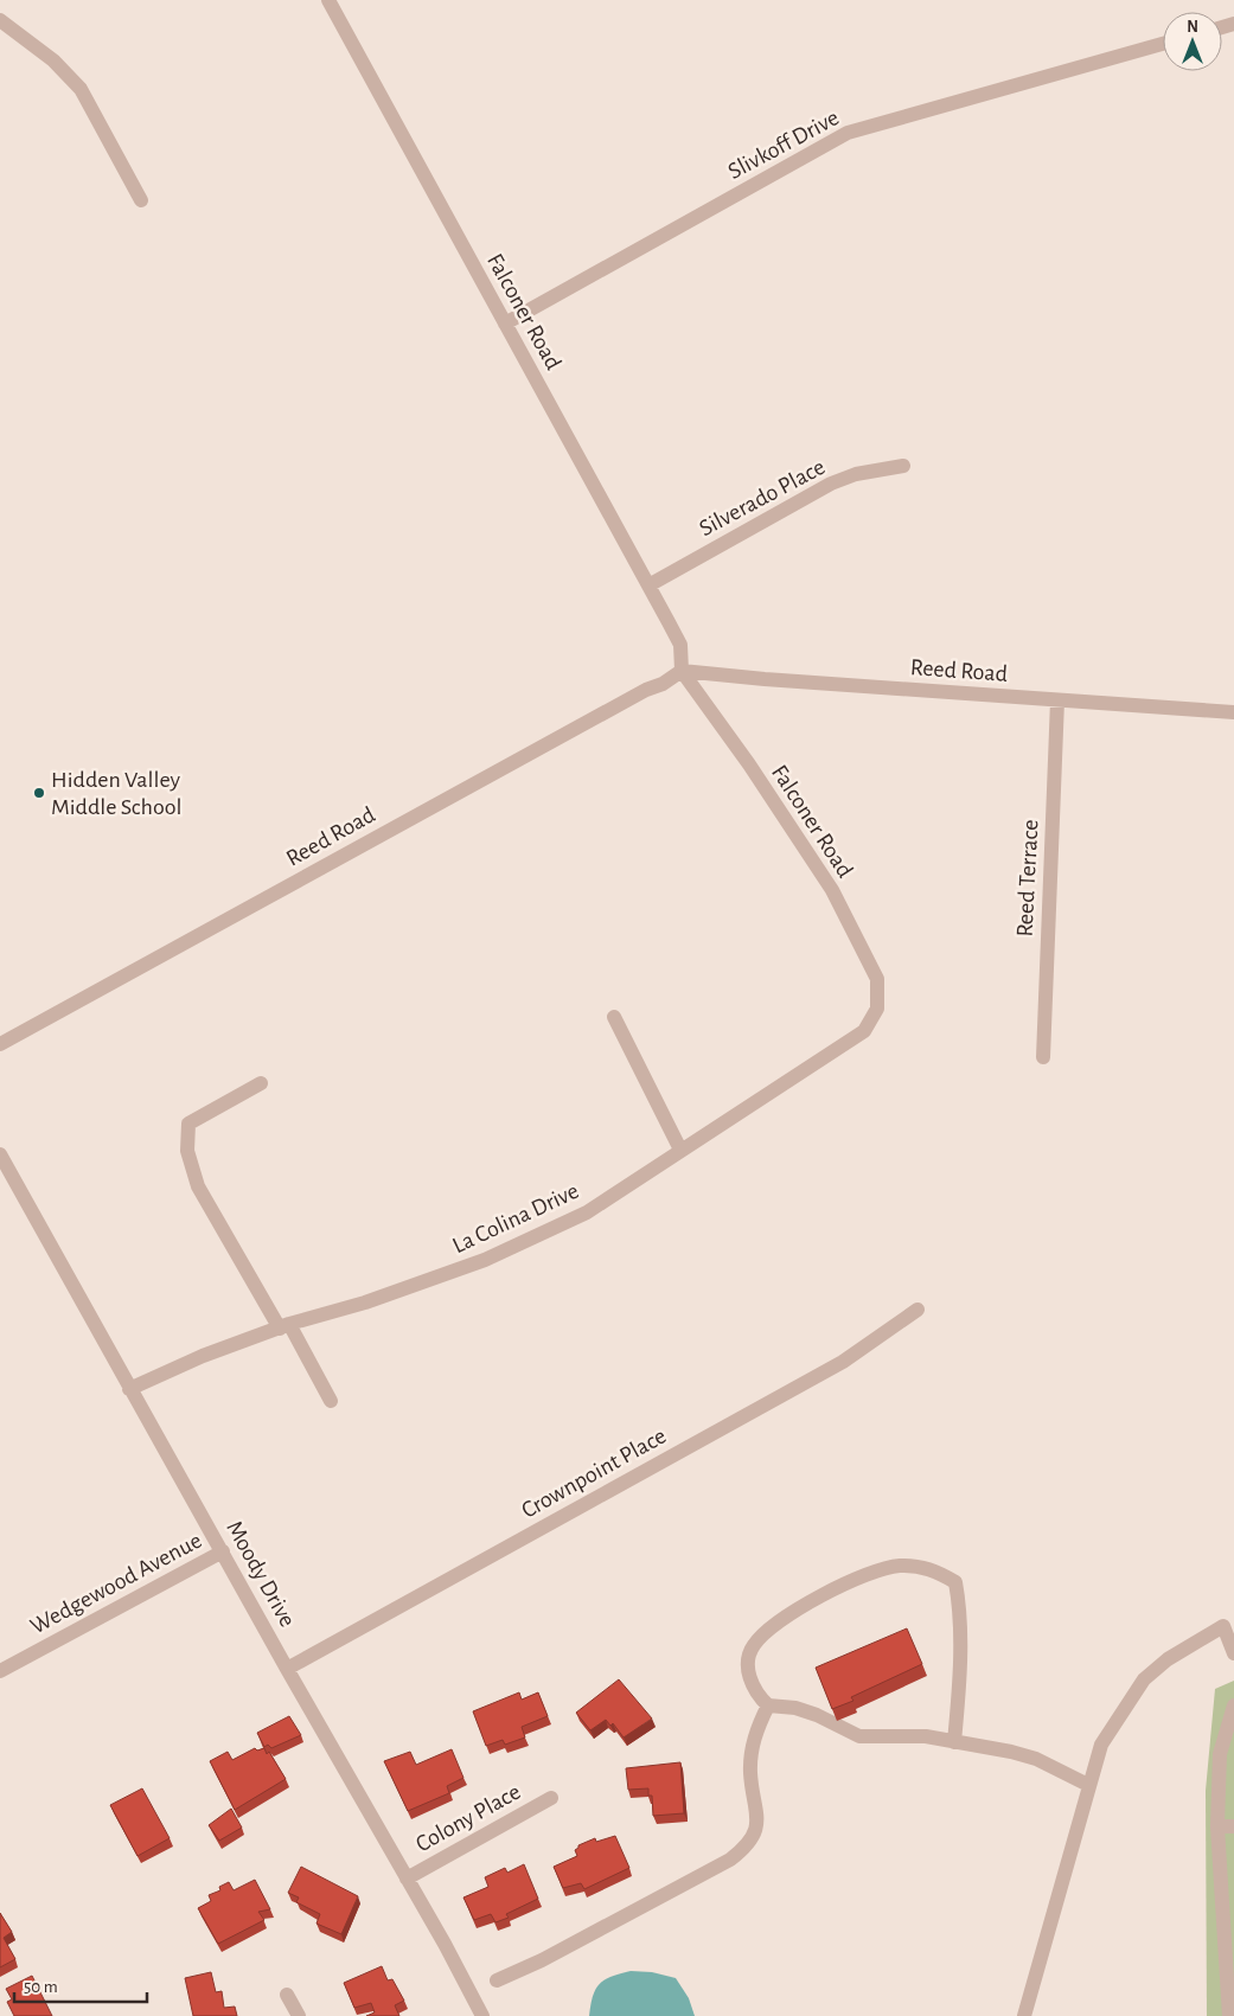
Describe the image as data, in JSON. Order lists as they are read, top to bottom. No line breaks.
{"streets":{"street":["Slivkoff Drive","Falconer Road","Silverado Place","Reed Road","Reed Terrace","La Colina Drive","Crownpoint Place","Moody Drive","Wedgewood Avenue","Colony Place"]},"crossings":[["Slivkoff Drive","Falconer Road"],["Falconer Road","Silverado Place"],["Falconer Road","Reed Road"],["Falconer Road","La Colina Drive"],["Reed Road","Reed Terrace"],["La Colina Drive","Moody Drive"],["Crownpoint Place","Moody Drive"],["Moody Drive","Wedgewood Avenue"],["Moody Drive","Colony Place"]],"places":["Hidden Valley Middle School"],"scale_bar":"50 m","north":"top"}
